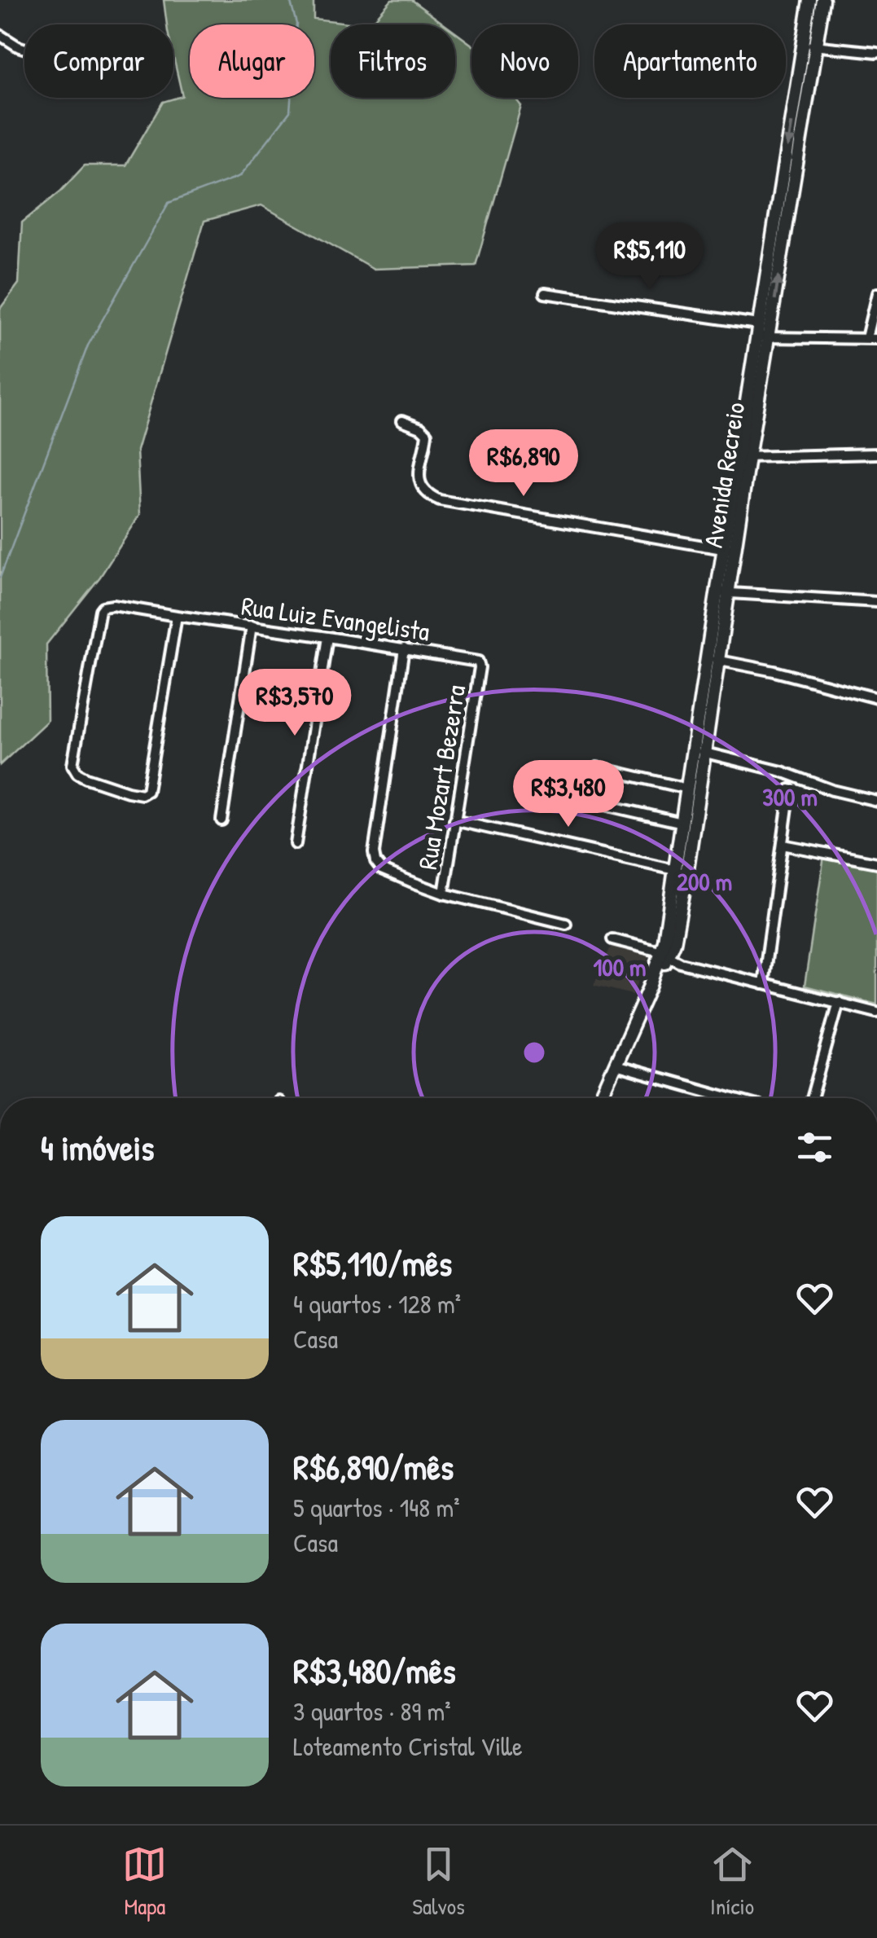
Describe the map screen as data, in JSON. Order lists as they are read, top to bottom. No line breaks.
{"streets":{"main road":["Avenida Recreio"],"street":["Rua Luiz Evangelista","Rua Mozart Bezerra"]},"crossings":[["Rua Luiz Evangelista","Rua Mozart Bezerra"]],"page":{"chip":["Comprar","Alugar","Filtros","Novo","Apartamento"],"price":["R$5,110","R$6,890","R$3,570","R$3,480"],"heading":"4 imóveis","list":[{"name":"R$5,110/mês","note":"4 quartos · 128 m² · Casa"},{"name":"R$6,890/mês","note":"5 quartos · 148 m² · Casa"},{"name":"R$3,480/mês","note":"3 quartos · 89 m² · Loteamento Cristal Ville"}],"tabs":["Mapa","Salvos","Início"]},"rings":["300 m","200 m","100 m"]}
